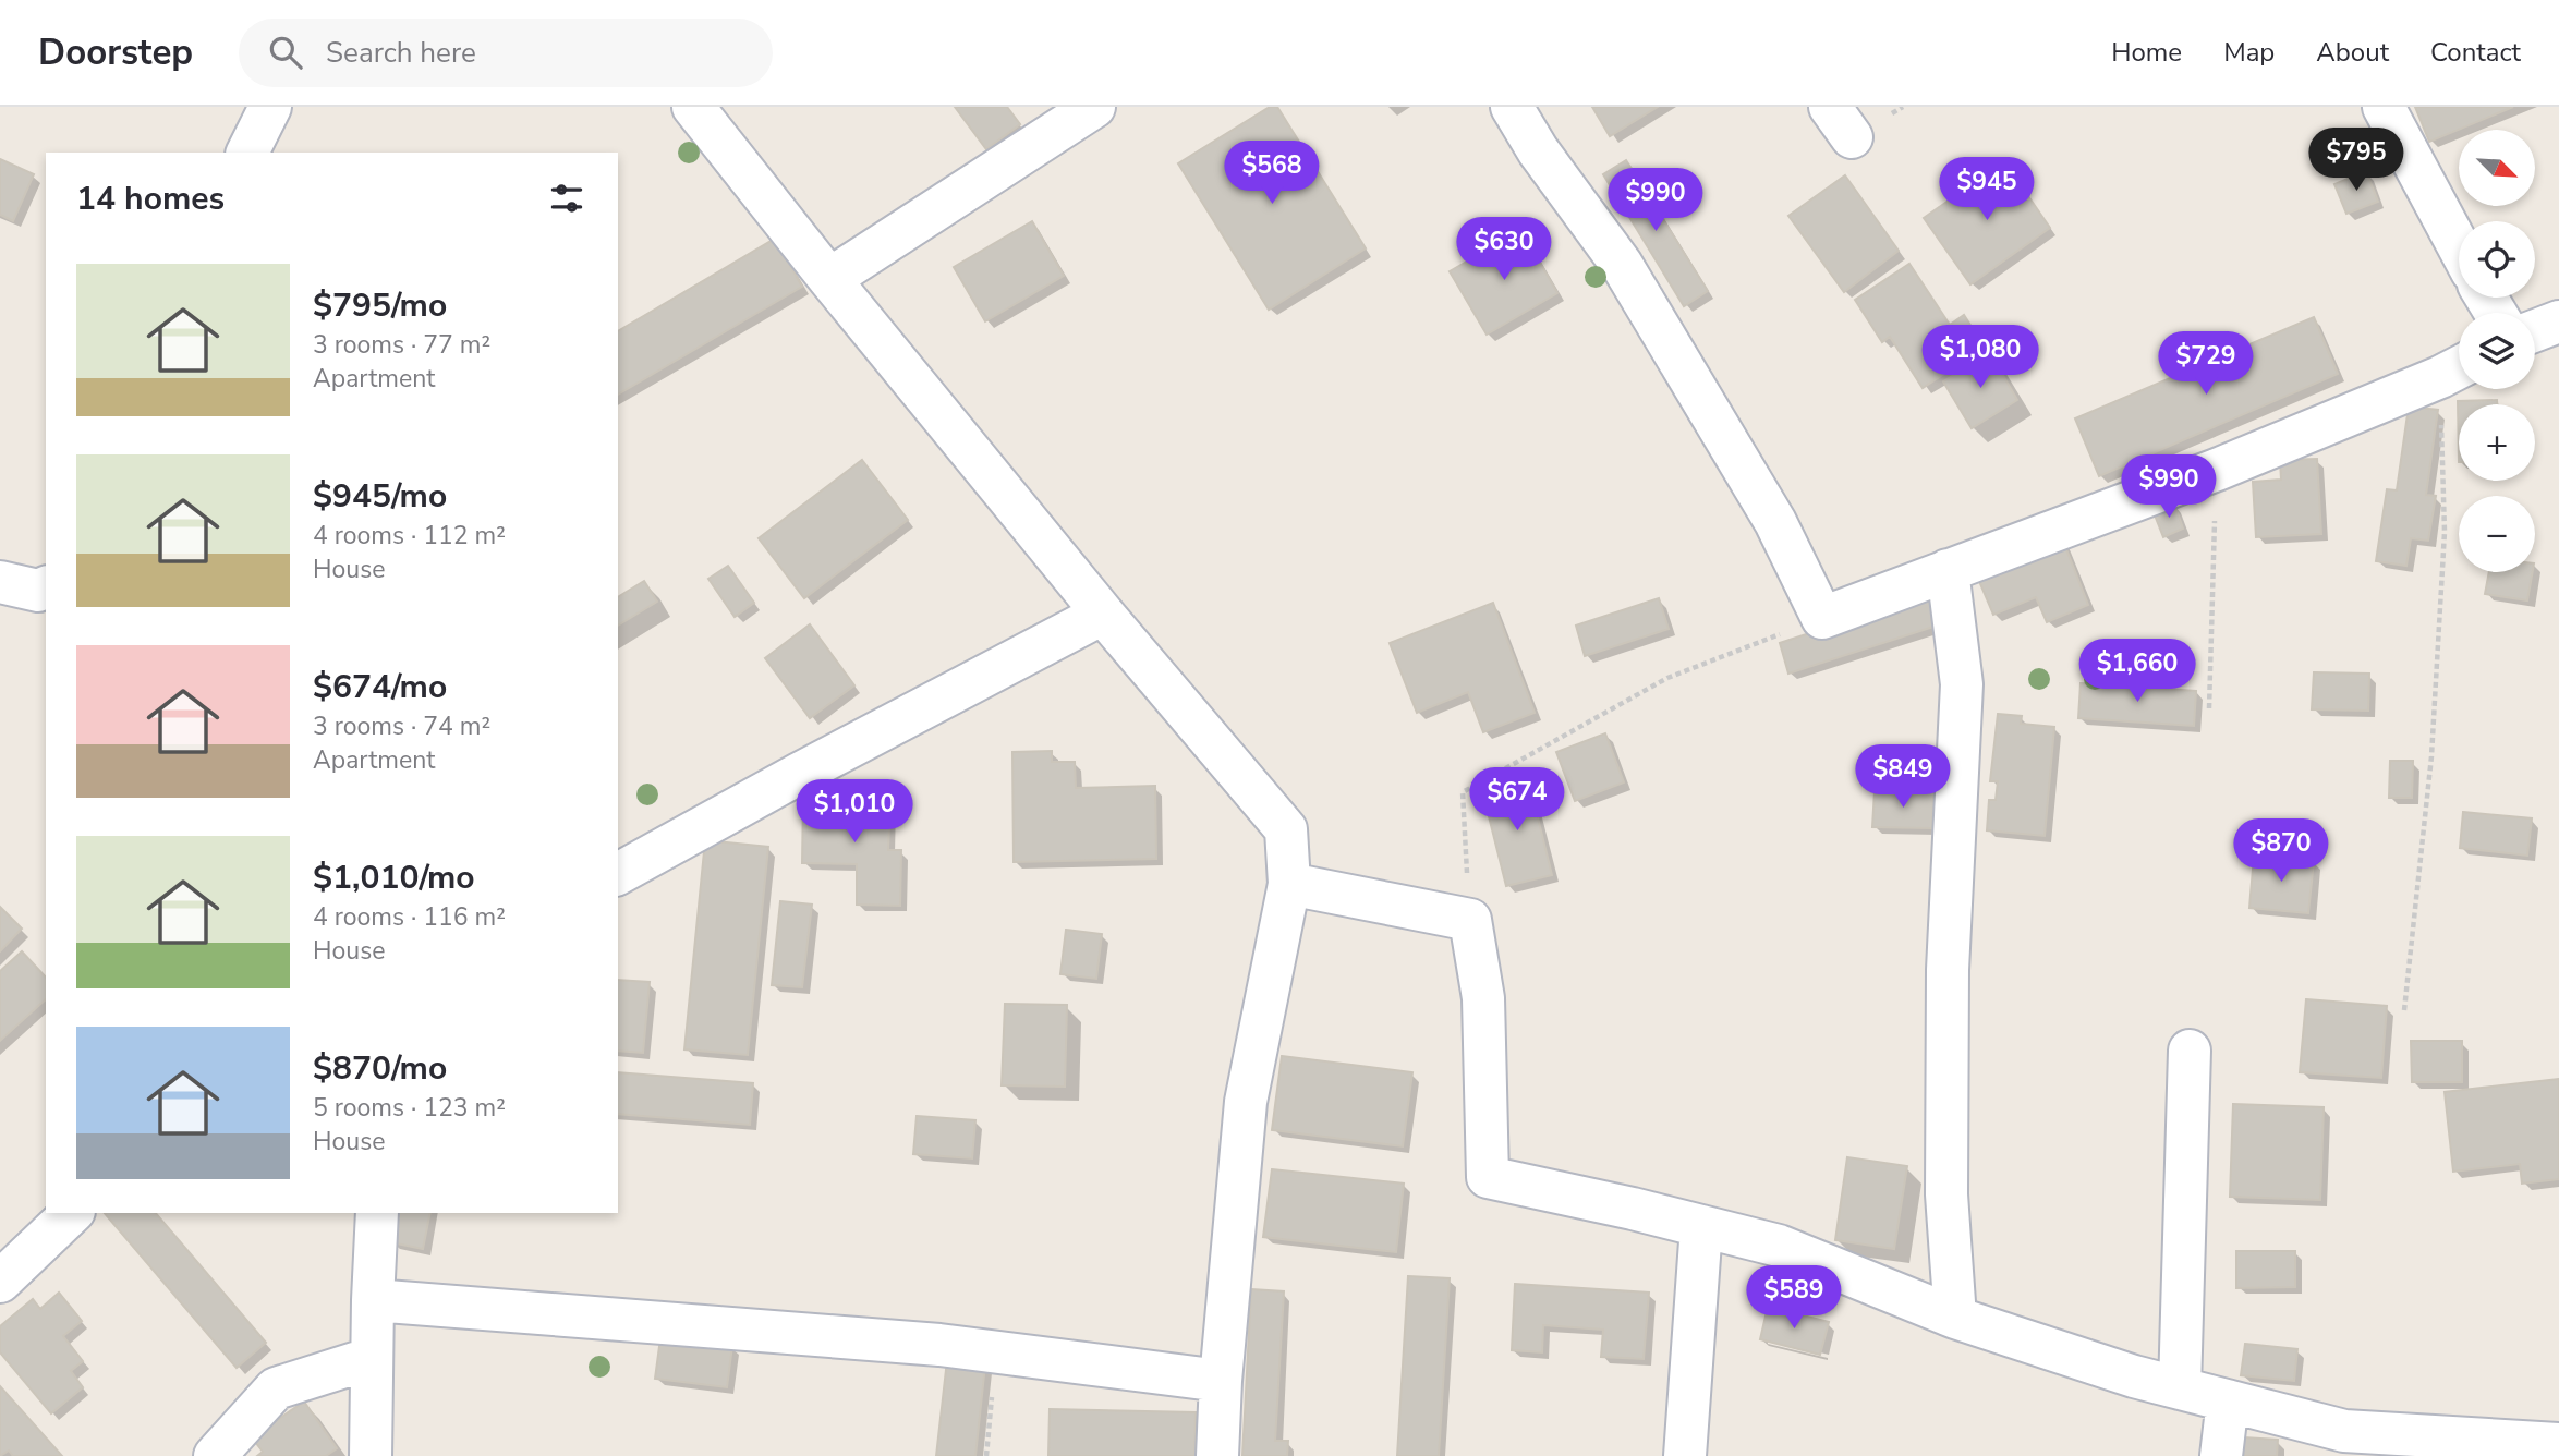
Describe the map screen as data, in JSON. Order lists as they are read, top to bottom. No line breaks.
{"north":"bottom right","page":{"header":"Doorstep","search":"Search here","nav":["Home","Map","About","Contact"],"price":["$795","$568","$945","$990","$630","$1,080","$729","$990","$1,660","$849","$674","$1,010","$870","$589"],"map_buttons":["+","−"],"heading":"14 homes","list":[{"name":"$795/mo","note":"3 rooms · 77 m² · Apartment"},{"name":"$945/mo","note":"4 rooms · 112 m² · House"},{"name":"$674/mo","note":"3 rooms · 74 m² · Apartment"},{"name":"$1,010/mo","note":"4 rooms · 116 m² · House"},{"name":"$870/mo","note":"5 rooms · 123 m² · House"}]}}
